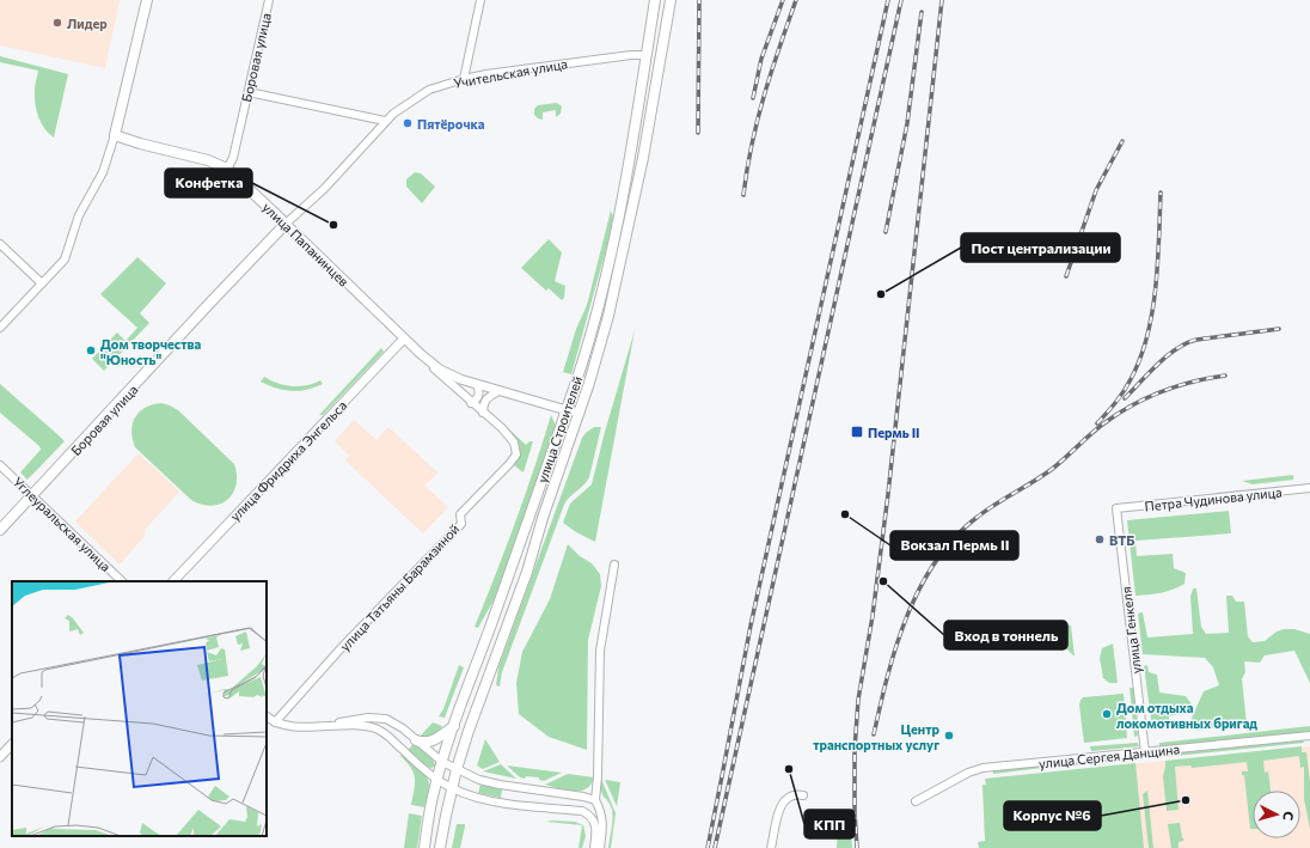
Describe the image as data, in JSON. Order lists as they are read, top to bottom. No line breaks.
{"streets":{"main road":["Боровая улица","улица Папанинцев","улица Строителей"],"street":["Учительская улица","улица Фридриха Энгельса","Петра Чудинова улица","Углеуральская улица","улица Татьяны Барамзиной","улица Генкеля","улица Сергея Данщина"]},"crossings":[["Боровая улица","Учительская улица"],["Боровая улица","улица Папанинцев"],["Боровая улица","Углеуральская улица"],["Учительская улица","улица Папанинцев"],["Учительская улица","улица Строителей"],["улица Папанинцев","улица Строителей"],["улица Папанинцев","улица Фридриха Энгельса"],["улица Папанинцев","улица Татьяны Барамзиной"],["Петра Чудинова улица","улица Генкеля"],["улица Генкеля","улица Сергея Данщина"]],"places":{"other":["Лидер","Пятёрочка","Конфетка","Пост централизации","Дом творчества \"Юность\"","Вокзал Пермь II","ВТБ","Вход в тоннель","Дом отдыха локомотивных бригад","Центр транспортных услуг","КПП","Корпус №6"],"transit":["Пермь II"]},"north":"right"}
